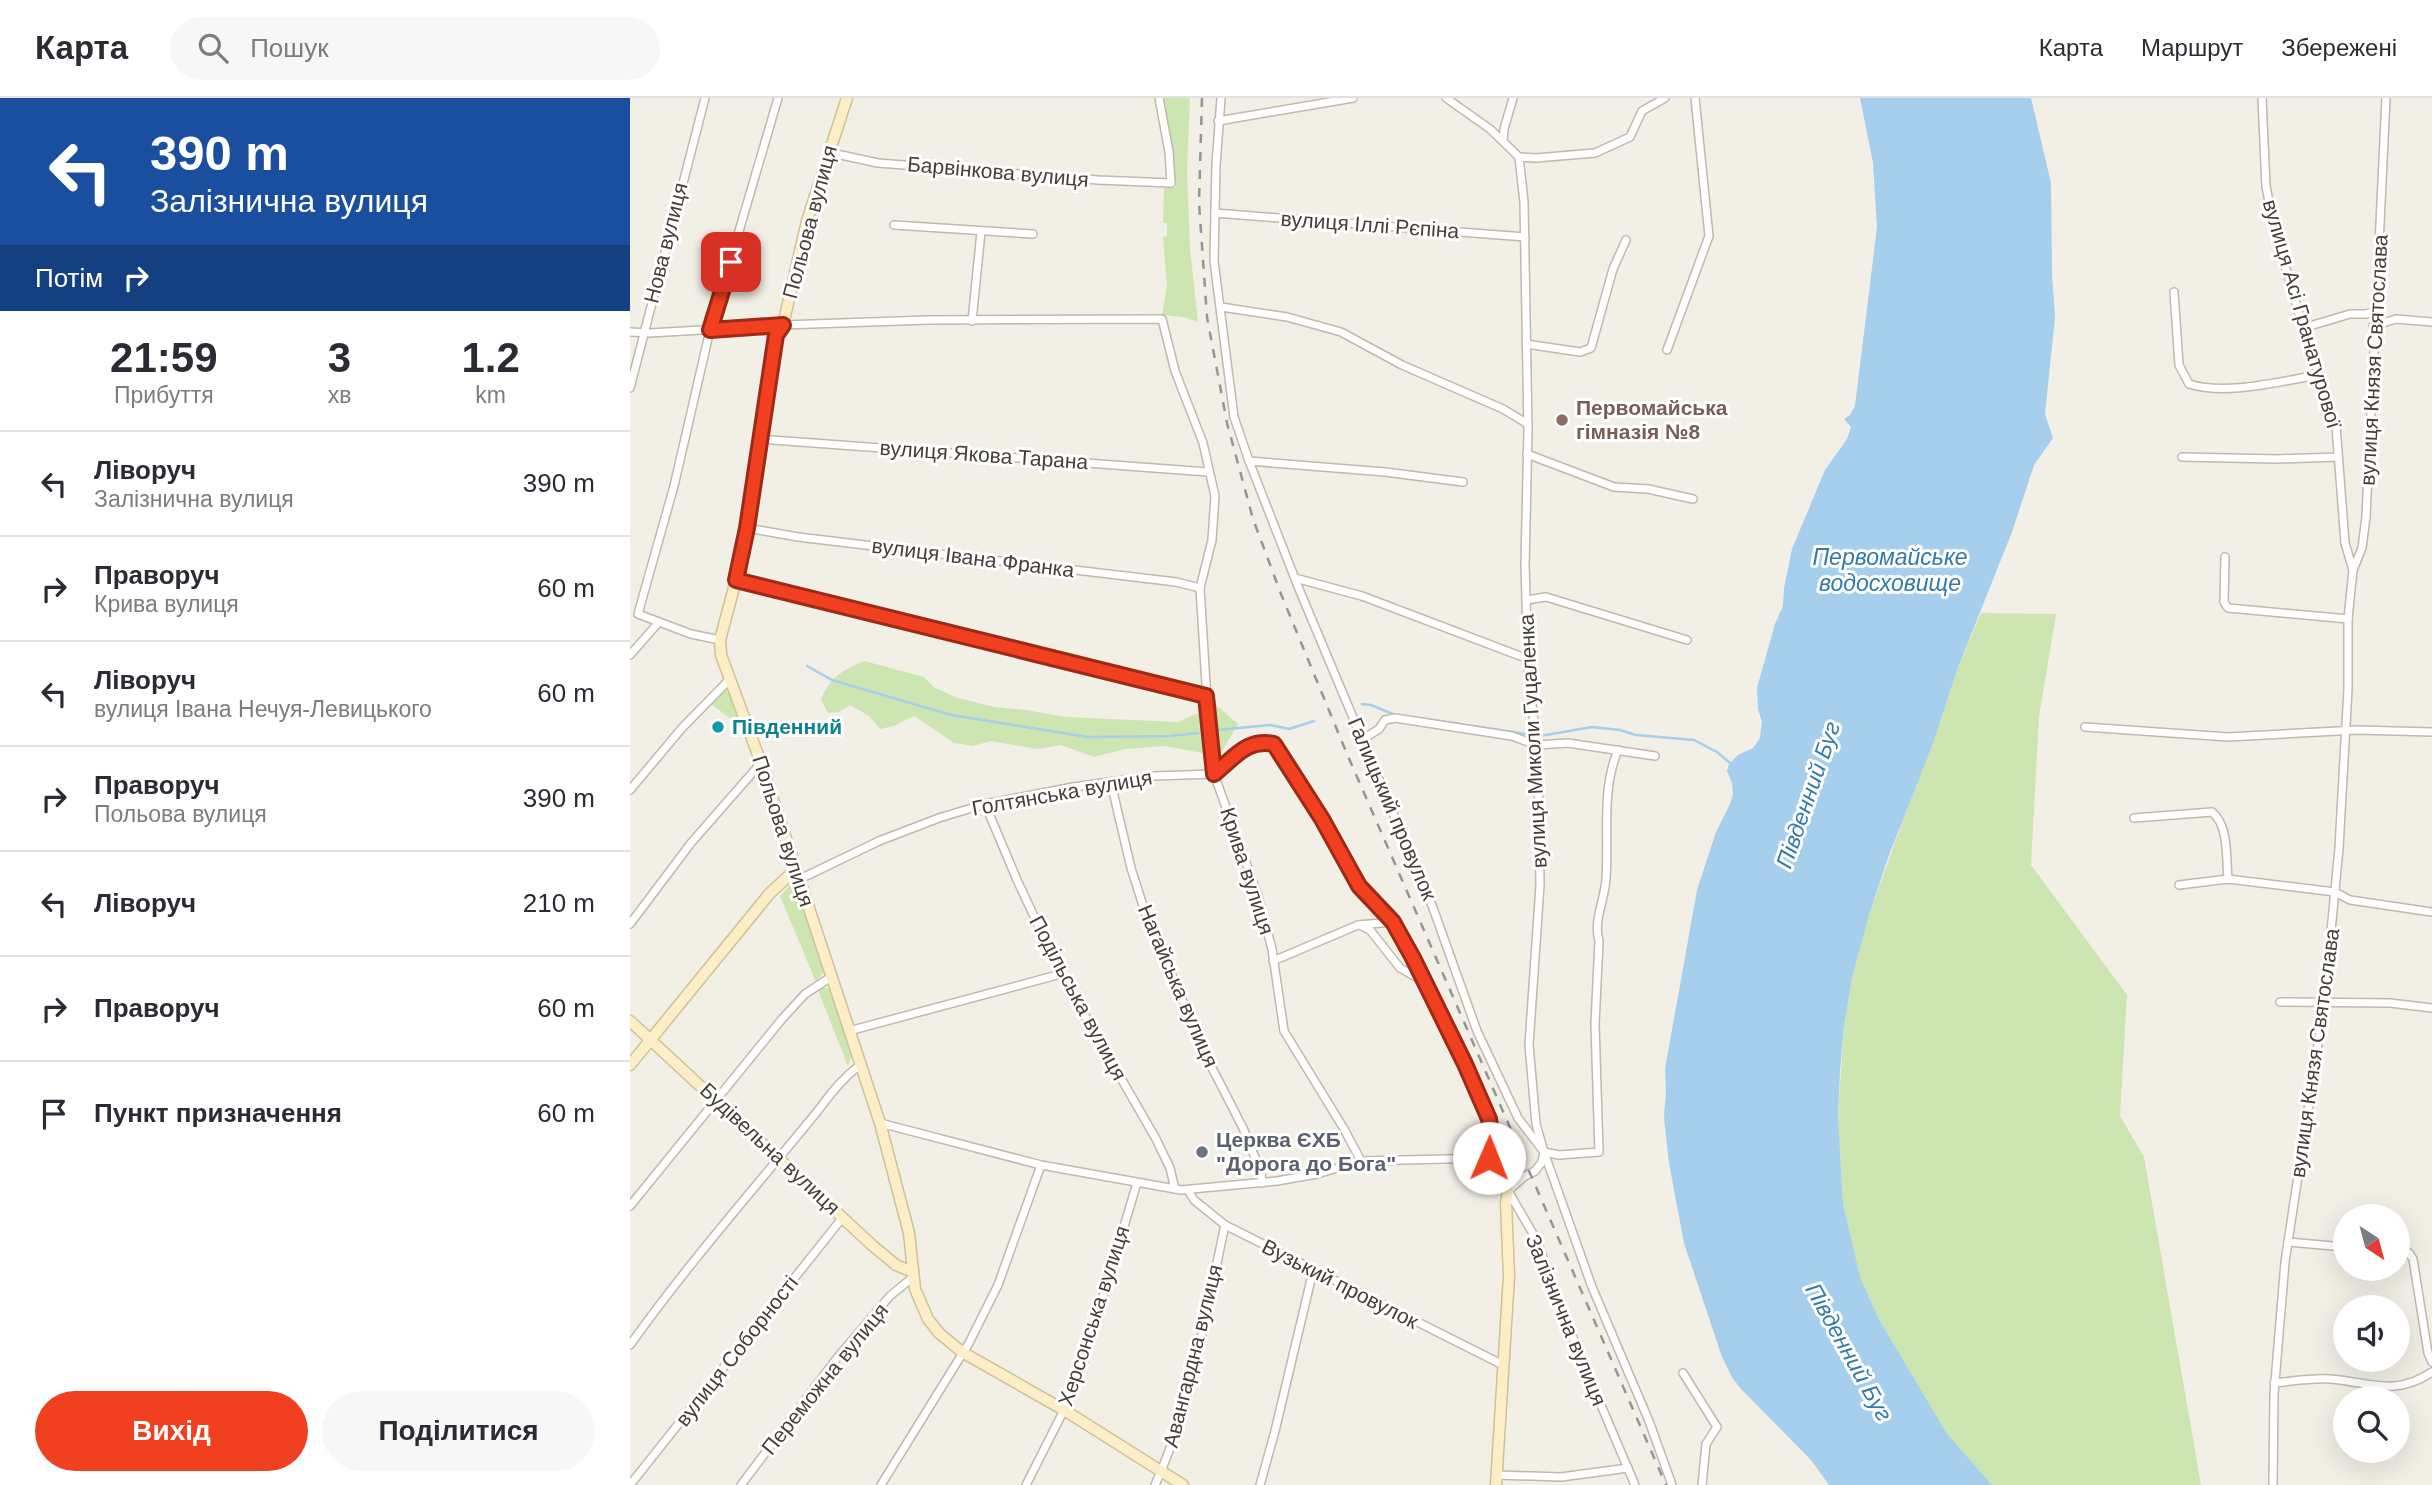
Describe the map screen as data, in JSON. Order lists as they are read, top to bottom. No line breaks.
{"streets":{"street":["Барвінкова вулиця","Польова вулиця","вулиця Іллі Рєпіна","Нова вулиця","вулиця Асі Гранатурової","вулиця Князя Святослава","вулиця Якова Тарана","вулиця Івана Франка","вулиця Миколи Гуцаленка","Голтянська вулиця","Галицький провулок","Крива вулиця","Нагайська вулиця","Подільська вулиця","Будівельна вулиця","Вузький провулок","Херсонська вулиця","Залізнична вулиця","вулиця Соборності","Авангардна вулиця","Переможна вулиця"]},"crossings":[["Барвінкова вулиця","Польова вулиця"],["Польова вулиця","вулиця Якова Тарана"],["Польова вулиця","вулиця Івана Франка"],["Польова вулиця","Голтянська вулиця"],["Польова вулиця","Будівельна вулиця"],["Польова вулиця","Переможна вулиця"],["вулиця Іллі Рєпіна","вулиця Миколи Гуцаленка"],["вулиця Іллі Рєпіна","Галицький провулок"],["вулиця Асі Гранатурової","вулиця Князя Святослава"],["вулиця Якова Тарана","Крива вулиця"],["вулиця Івана Франка","Крива вулиця"],["вулиця Миколи Гуцаленка","Галицький провулок"],["Голтянська вулиця","Крива вулиця"],["Голтянська вулиця","Нагайська вулиця"],["Голтянська вулиця","Подільська вулиця"],["Будівельна вулиця","вулиця Соборності"],["Будівельна вулиця","Переможна вулиця"],["Вузький провулок","Авангардна вулиця"]],"water":["Первомайське водосховище","Південний Буг"],"places":["Первомайська гімназія №8","Південний","Церква ЄХБ \"Дорога до Бога\""],"north":"bottom right","page":{"header":"Карта","search":"Пошук","nav":["Карта","Маршрут","Збережені"],"turn":["390 m","Залізнична вулиця"],"then":"Потім","eta":["21:59","Прибуття","3","хв","1.2","km"],"list":[{"name":"Ліворуч","note":"Залізнична вулиця","value":"390 m"},{"name":"Праворуч","note":"Крива вулиця","value":"60 m"},{"name":"Ліворуч","note":"вулиця Івана Нечуя-Левицького","value":"60 m"},{"name":"Праворуч","note":"Польова вулиця","value":"390 m"},{"name":"Ліворуч","value":"210 m"},{"name":"Праворуч","value":"60 m"},{"name":"Пункт призначення","value":"60 m"}],"buttons":["Вихід","Поділитися"]}}
